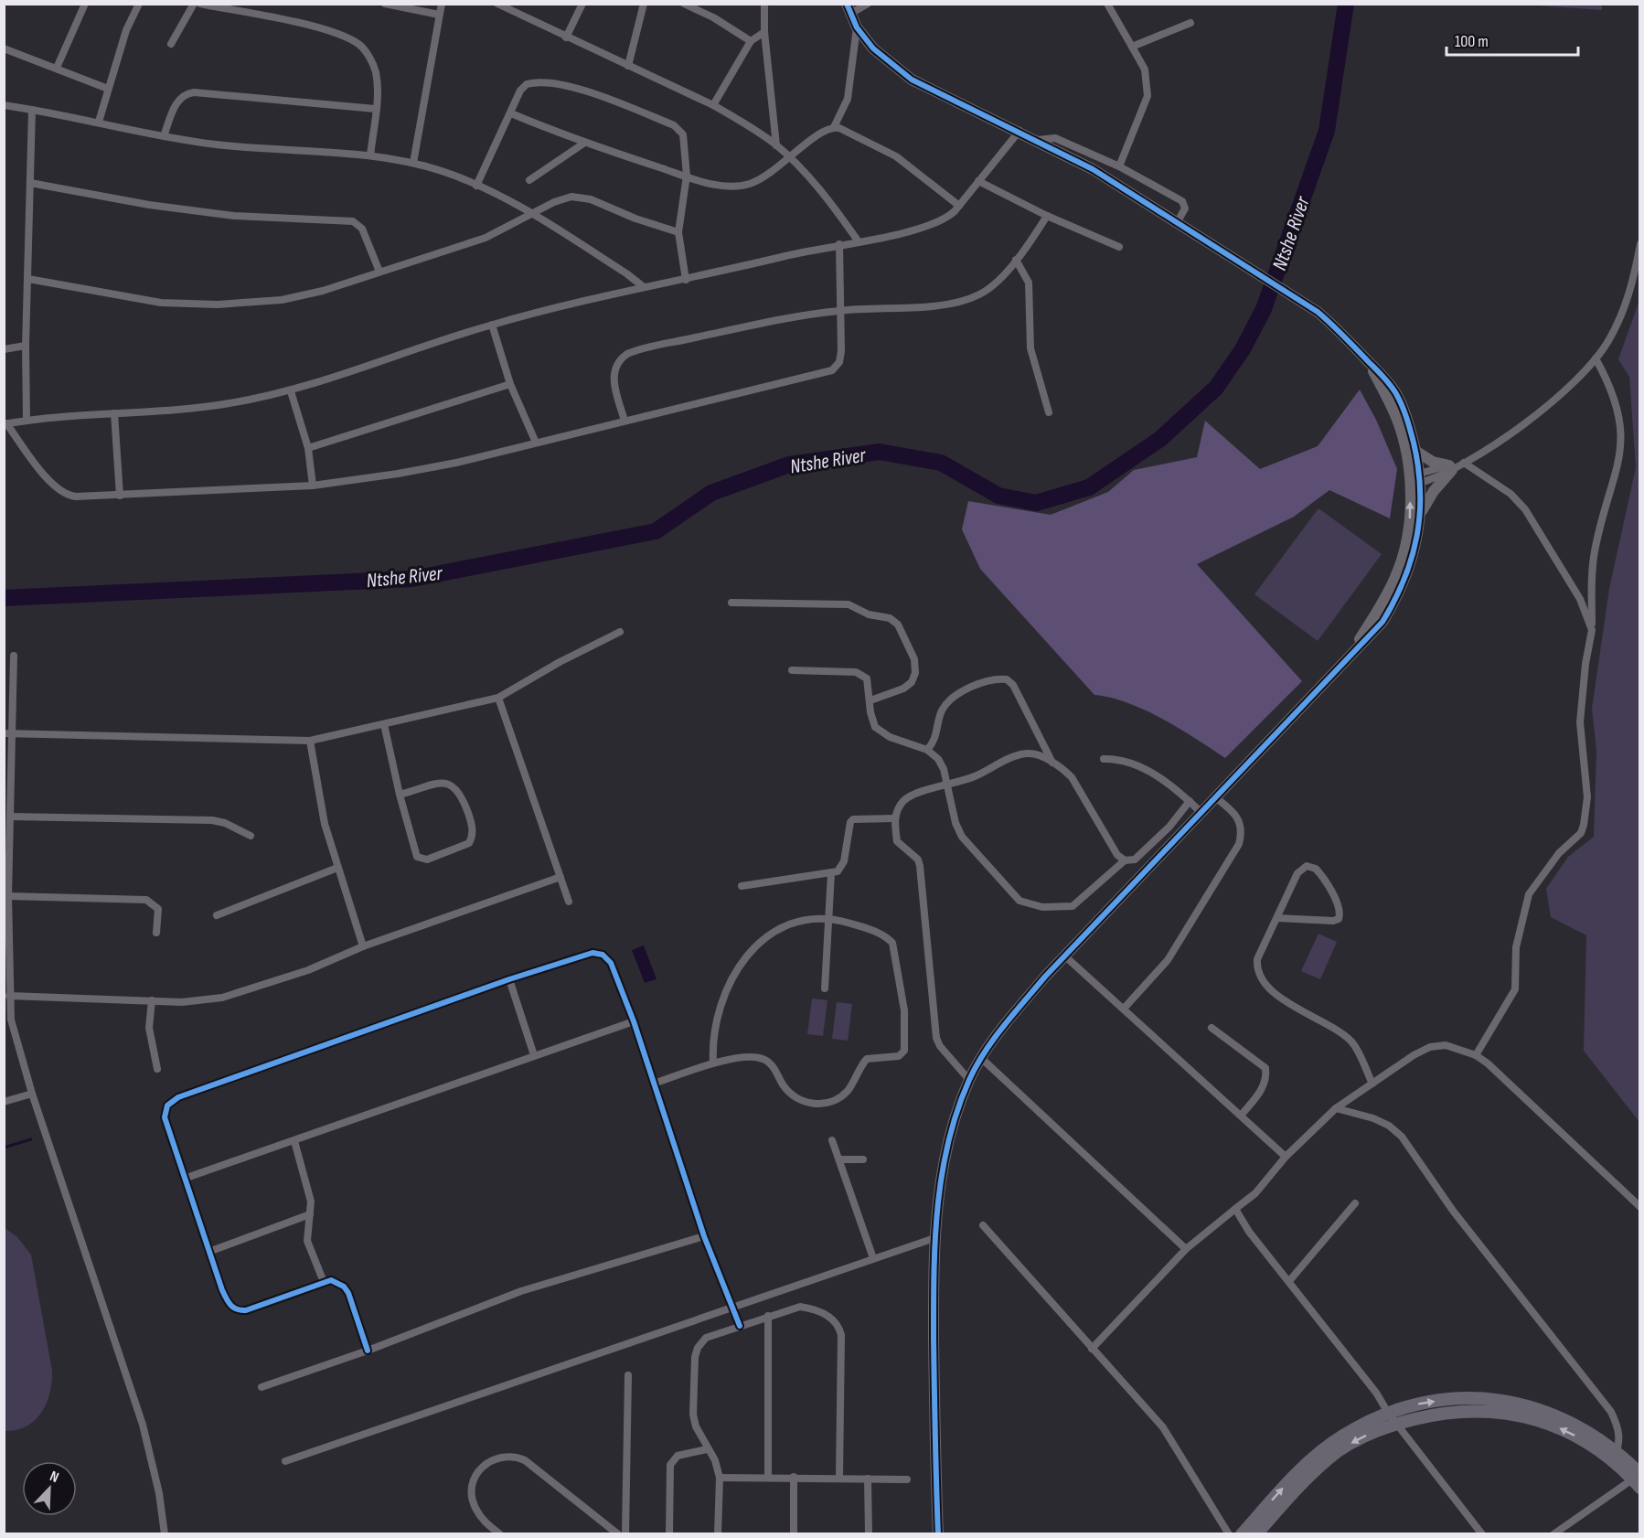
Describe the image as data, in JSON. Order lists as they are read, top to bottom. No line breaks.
{"water":["Ntshe River"],"scale_bar":"100 m","north":"top right"}
